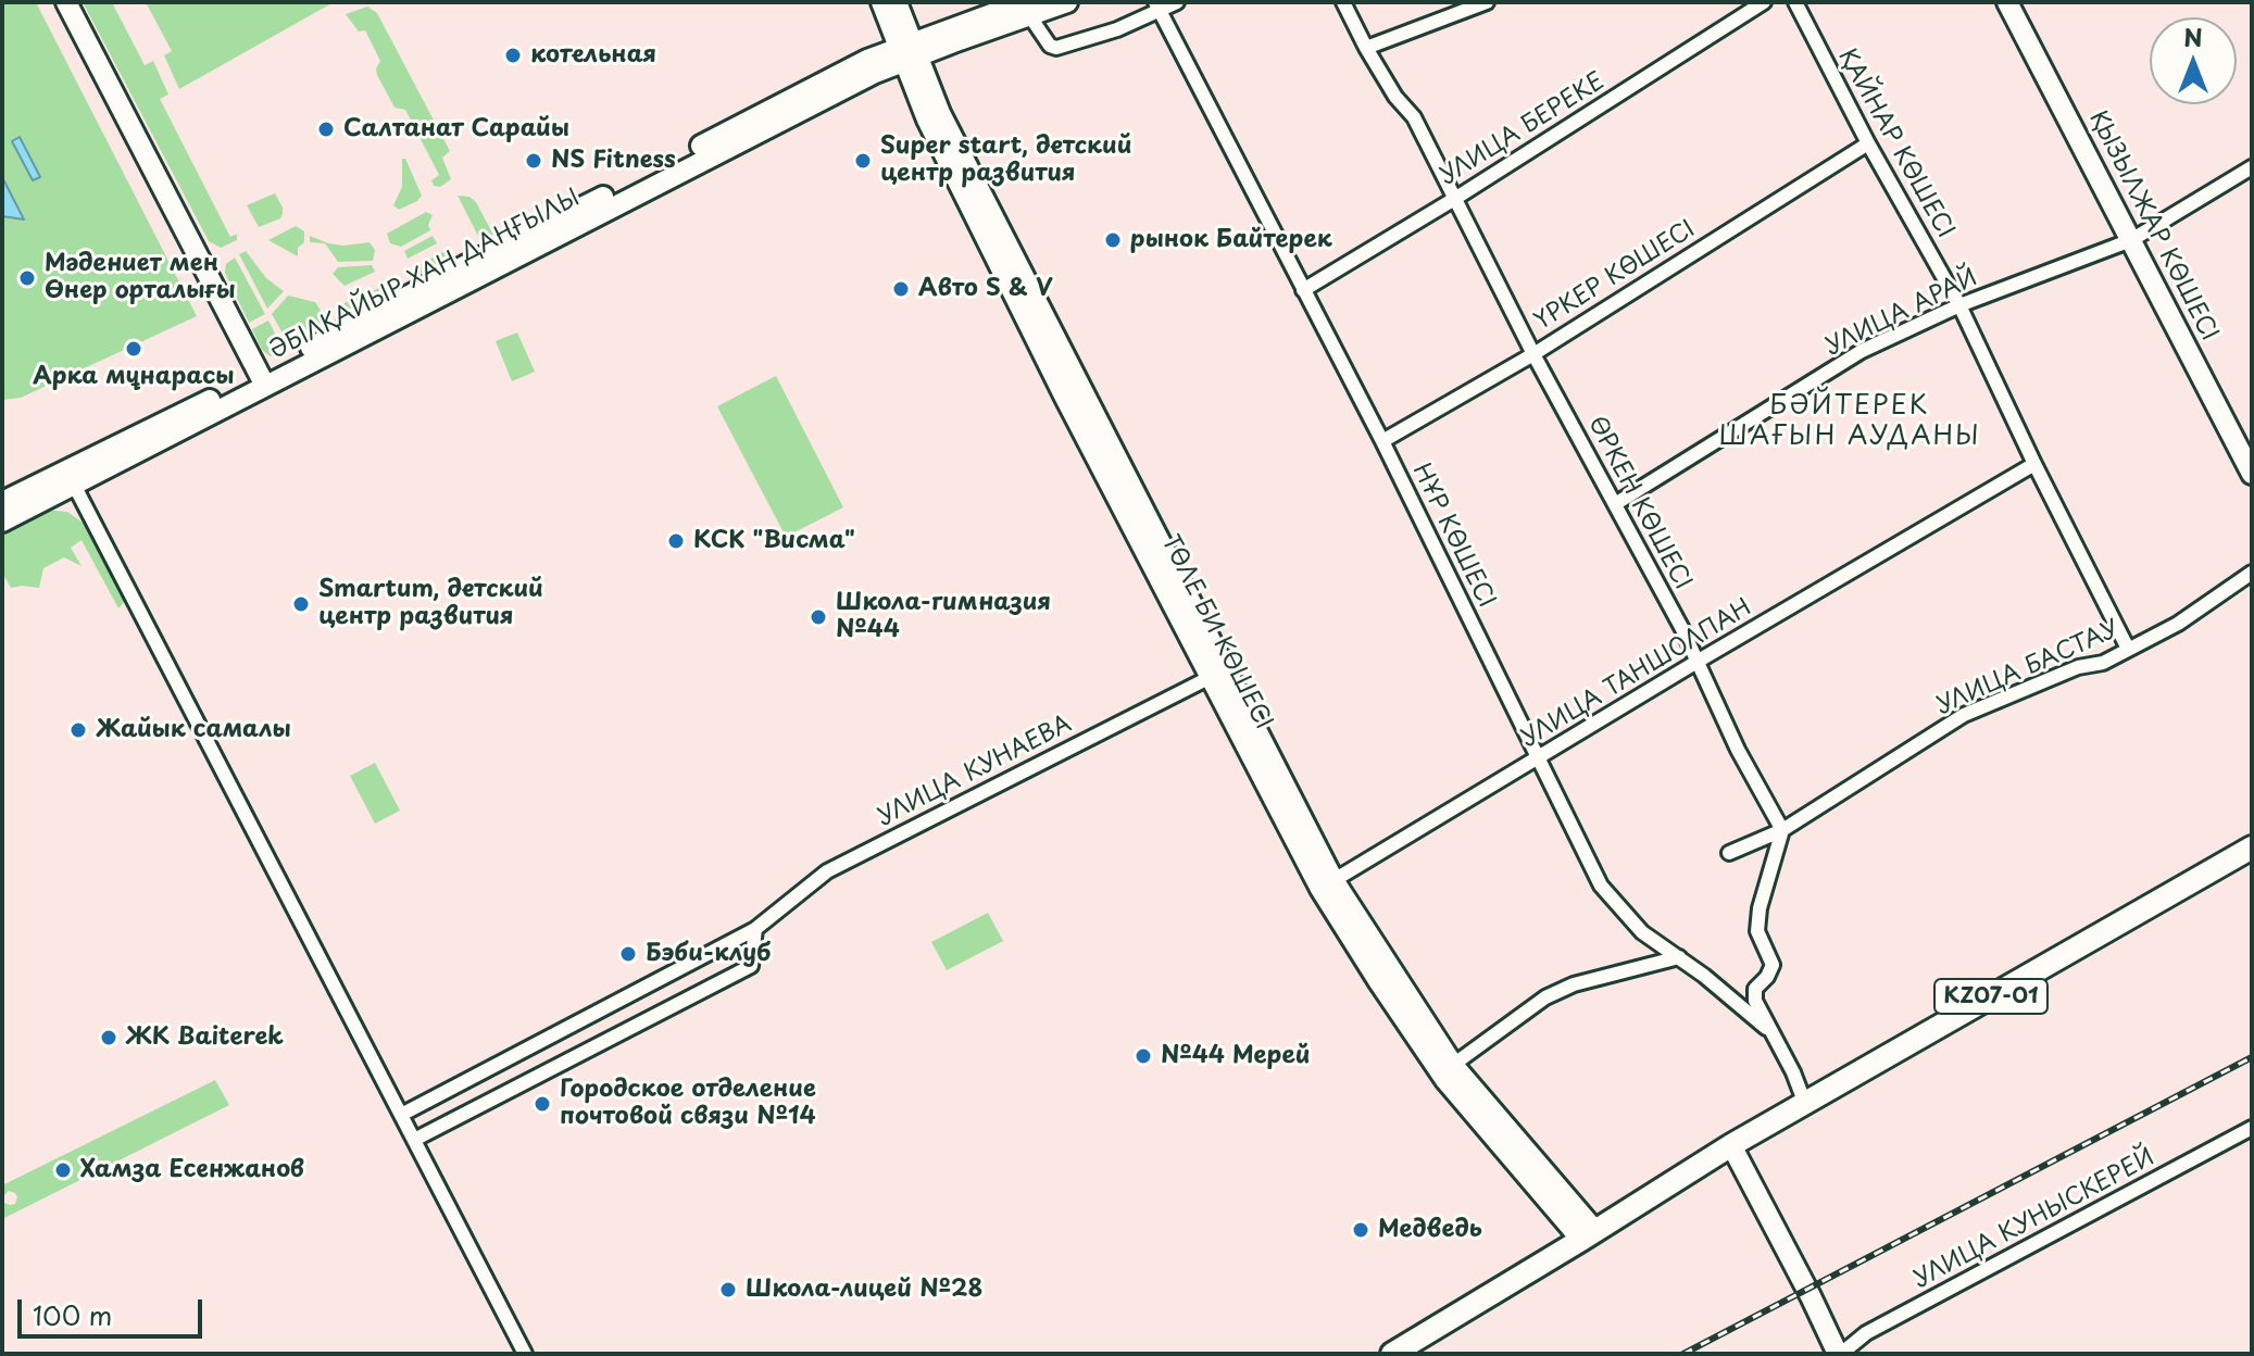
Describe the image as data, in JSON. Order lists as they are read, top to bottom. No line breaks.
{"streets":{"main road":["ҚЫЗЫЛЖАР КӨШЕСІ","ӘБІЛҚАЙЫР ХАН ДАҢҒЫЛЫ","ТӨЛЕ БИ КӨШЕСІ","KZ07-01"],"street":["УЛИЦА БЕРЕКЕ","ҚАЙНАР КӨШЕСІ","ҮРКЕР КӨШЕСІ","УЛИЦА АРАЙ","ӨРКЕН КӨШЕСІ","НҰР КӨШЕСІ","УЛИЦА БАСТАУ","УЛИЦА ТАНШОЛПАН","УЛИЦА КУНАЕВА","УЛИЦА КУНЫСКЕРЕЙ"]},"crossings":[["УЛИЦА БЕРЕКЕ","ӨРКЕН КӨШЕСІ"],["УЛИЦА БЕРЕКЕ","НҰР КӨШЕСІ"],["ҚАЙНАР КӨШЕСІ","ҮРКЕР КӨШЕСІ"],["ҚАЙНАР КӨШЕСІ","УЛИЦА АРАЙ"],["ҚАЙНАР КӨШЕСІ","УЛИЦА БАСТАУ"],["ҚАЙНАР КӨШЕСІ","УЛИЦА ТАНШОЛПАН"],["ҚЫЗЫЛЖАР КӨШЕСІ","УЛИЦА АРАЙ"],["ӘБІЛҚАЙЫР ХАН ДАҢҒЫЛЫ","ТӨЛЕ БИ КӨШЕСІ"],["ҮРКЕР КӨШЕСІ","ӨРКЕН КӨШЕСІ"],["ҮРКЕР КӨШЕСІ","НҰР КӨШЕСІ"],["УЛИЦА АРАЙ","ӨРКЕН КӨШЕСІ"],["ӨРКЕН КӨШЕСІ","УЛИЦА БАСТАУ"],["ӨРКЕН КӨШЕСІ","УЛИЦА ТАНШОЛПАН"],["НҰР КӨШЕСІ","УЛИЦА ТАНШОЛПАН"],["ТӨЛЕ БИ КӨШЕСІ","УЛИЦА ТАНШОЛПАН"],["ТӨЛЕ БИ КӨШЕСІ","УЛИЦА КУНАЕВА"],["ТӨЛЕ БИ КӨШЕСІ","KZ07-01"]],"districts":["БӘЙТЕРЕК ШАҒЫН АУДАНЫ"],"places":["котельная","Салтанат Сарайы","NS Fitness","Super start, детский центр развития","рынок Байтерек","Мәдениет мен Өнер орталығы","Авто S & V","Арка мұнарасы","КСК \"Висма\"","Smartum, детский центр развития","Школа-гимназия №44","Жайык самалы","Бэби-клуб","ЖК Baiterek","№44 Мерей","Городское отделение почтовой связи №14","Хамза Есенжанов","Медведь","Школа-лицей №28"],"scale_bar":"100 m","north":"top"}
